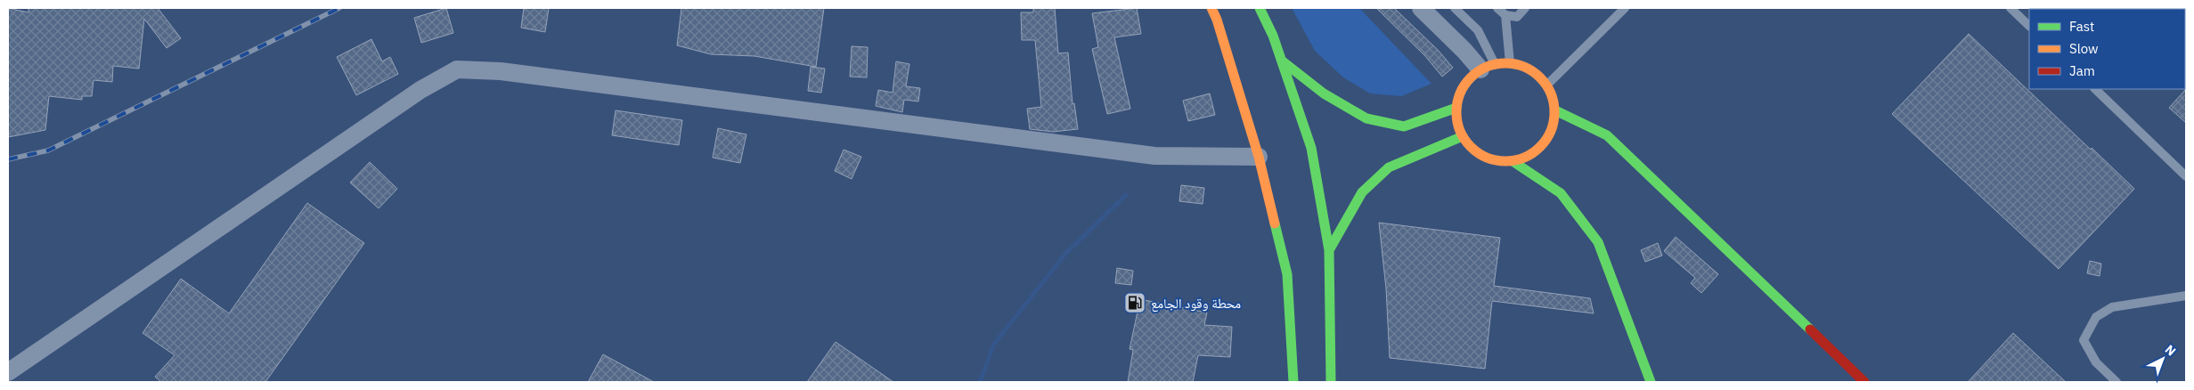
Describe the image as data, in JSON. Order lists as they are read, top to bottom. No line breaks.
{"places":{"fuel station":["محطة وقود الجامع"]},"legend":["Fast","Slow","Jam"],"north":"top right"}
